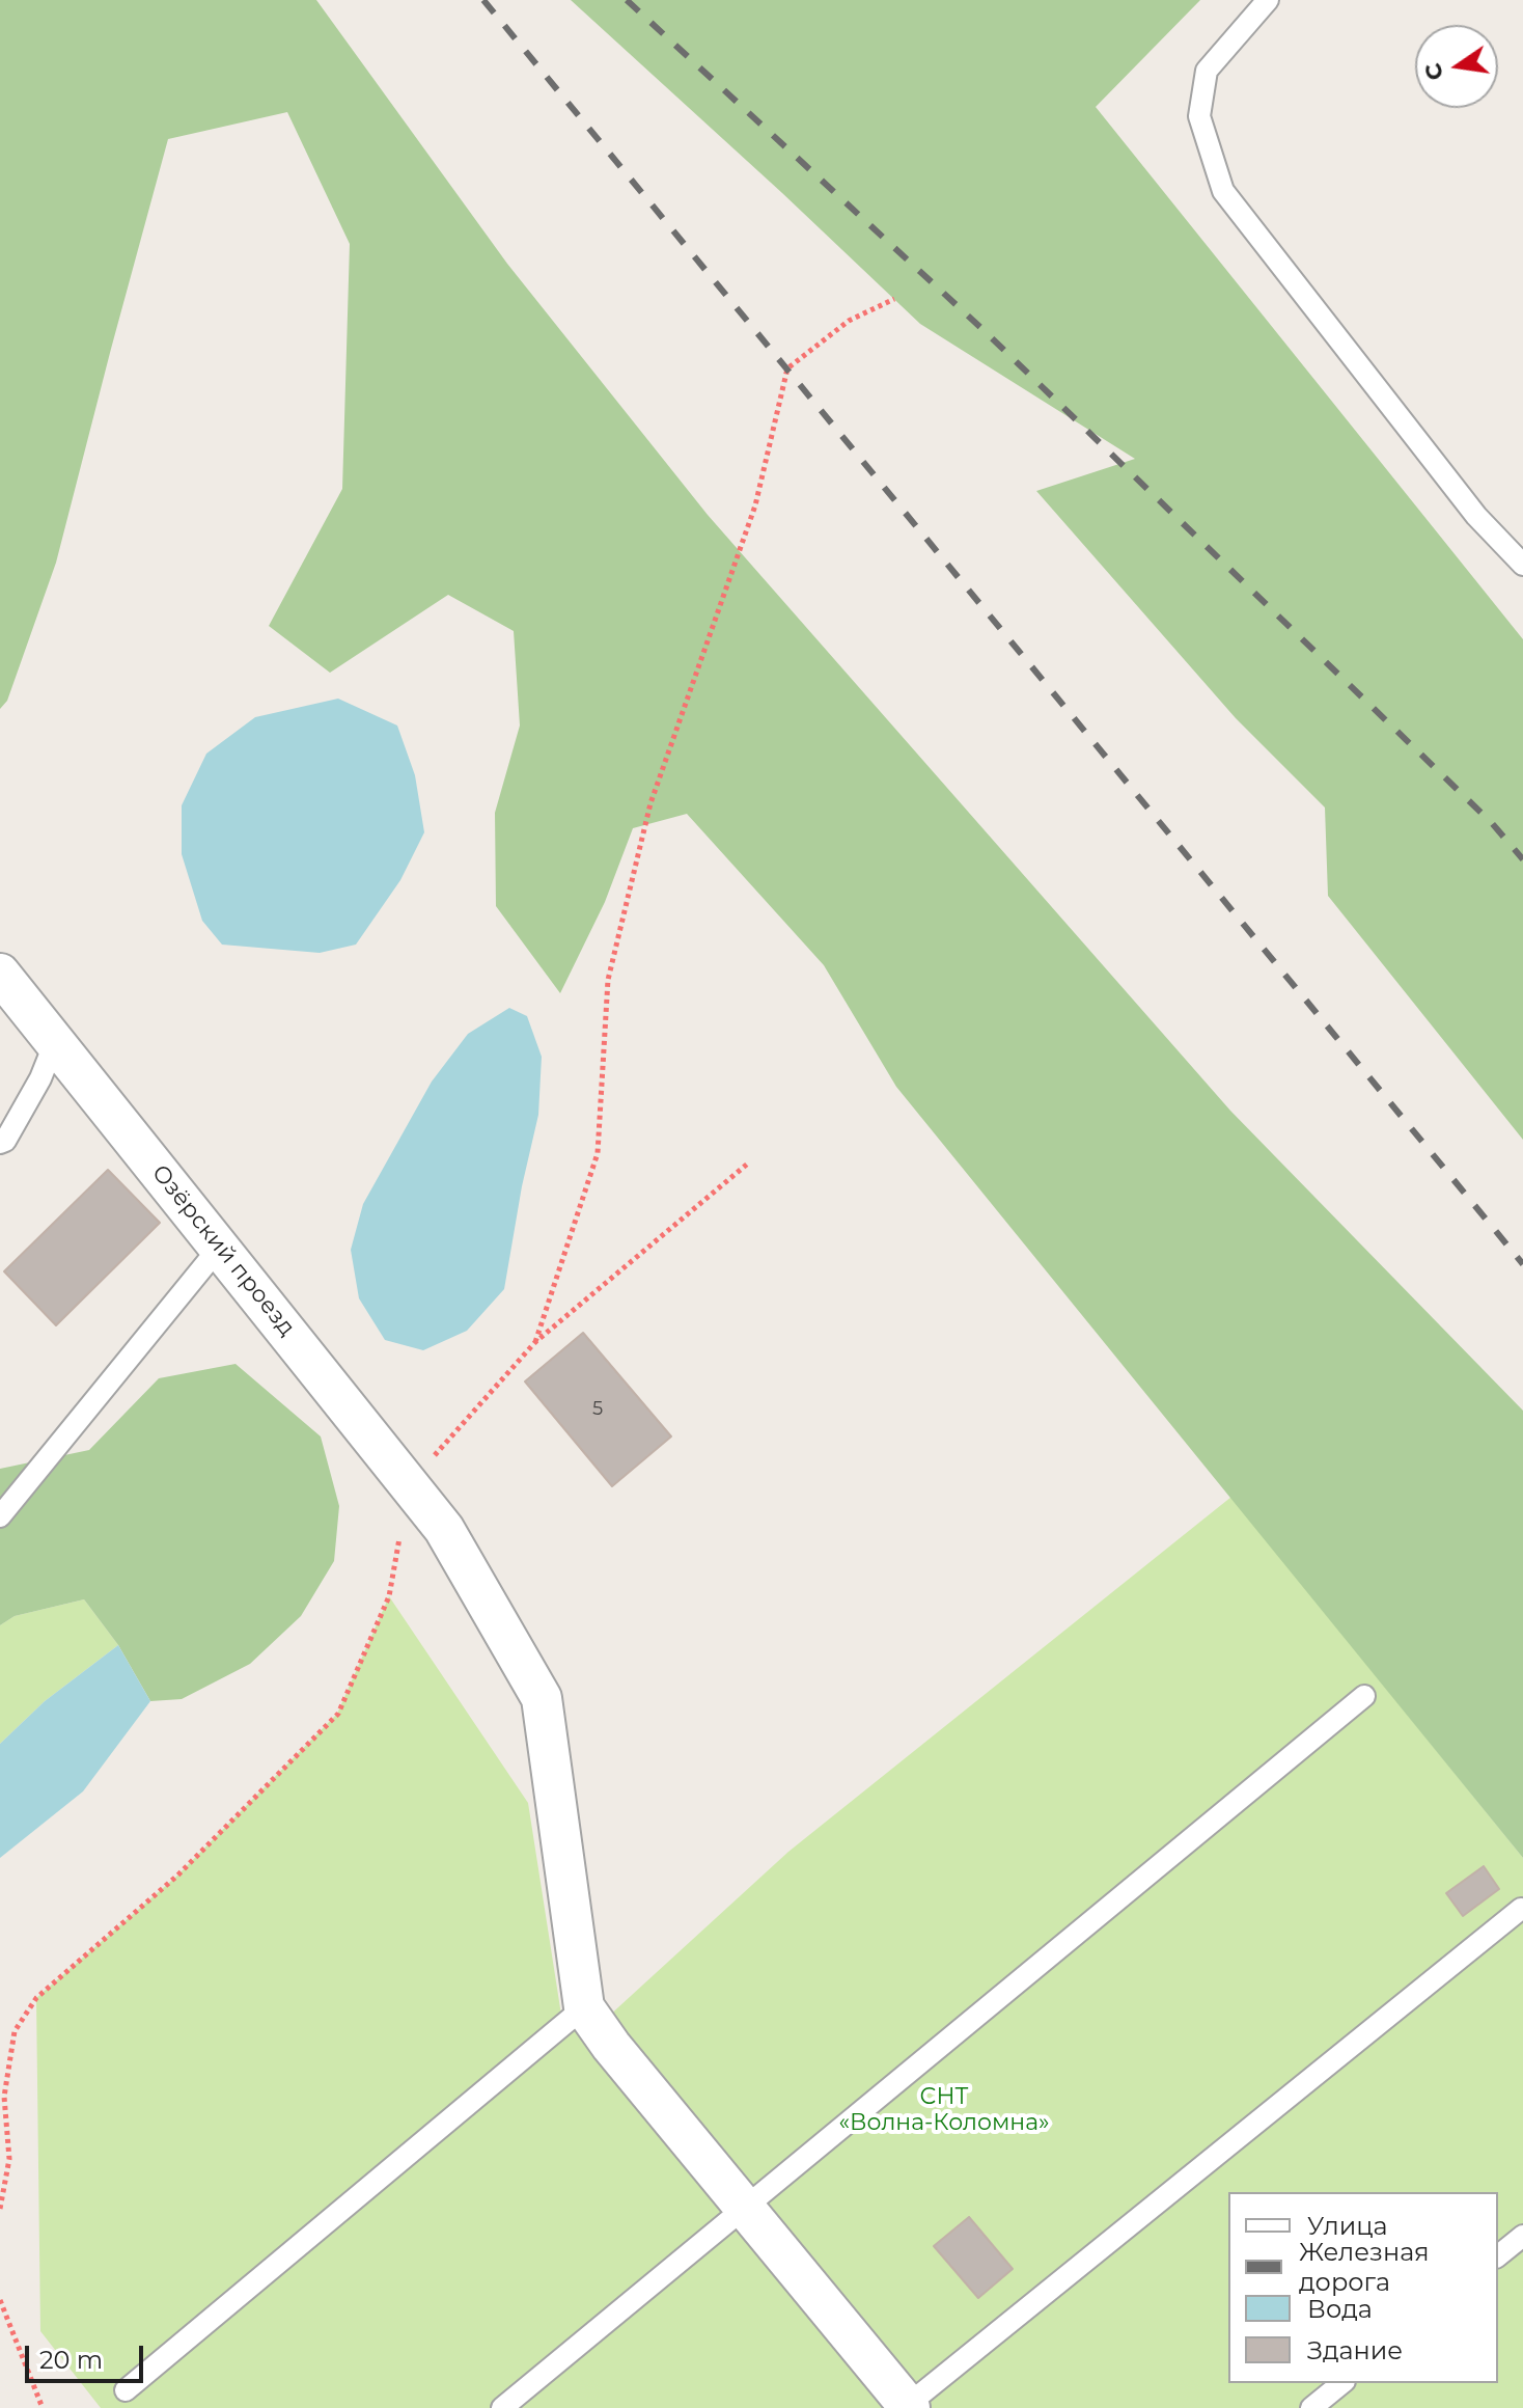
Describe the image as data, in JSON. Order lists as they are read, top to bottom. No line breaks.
{"streets":{"street":["Озёрский проезд"]},"parks":["СНТ «Волна-Коломна»"],"house_numbers":["5"],"legend":["Улица","Железная дорога","Вода","Здание"],"scale_bar":"20 m","north":"left"}
